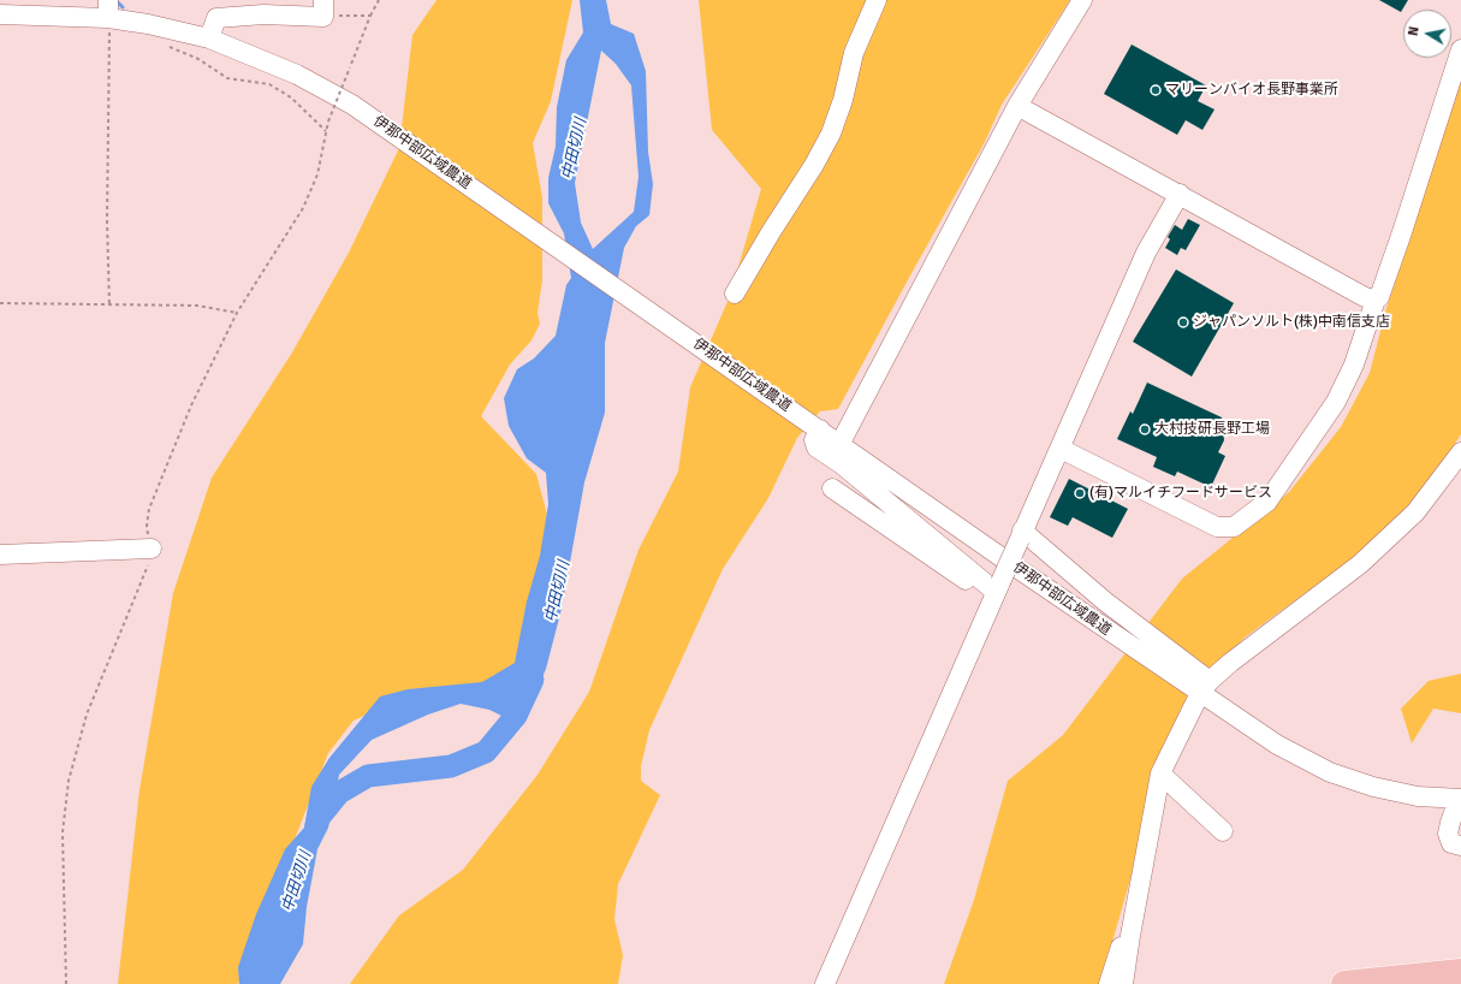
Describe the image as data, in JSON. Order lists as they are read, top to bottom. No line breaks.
{"streets":{"street":["伊那中部広域農道"]},"water":["中田切川"],"places":["マリーンバイオ長野事業所","ジャパンソルト(株)中南信支店","大村技研長野工場","(有)マルイチフードサービス"],"north":"left"}
